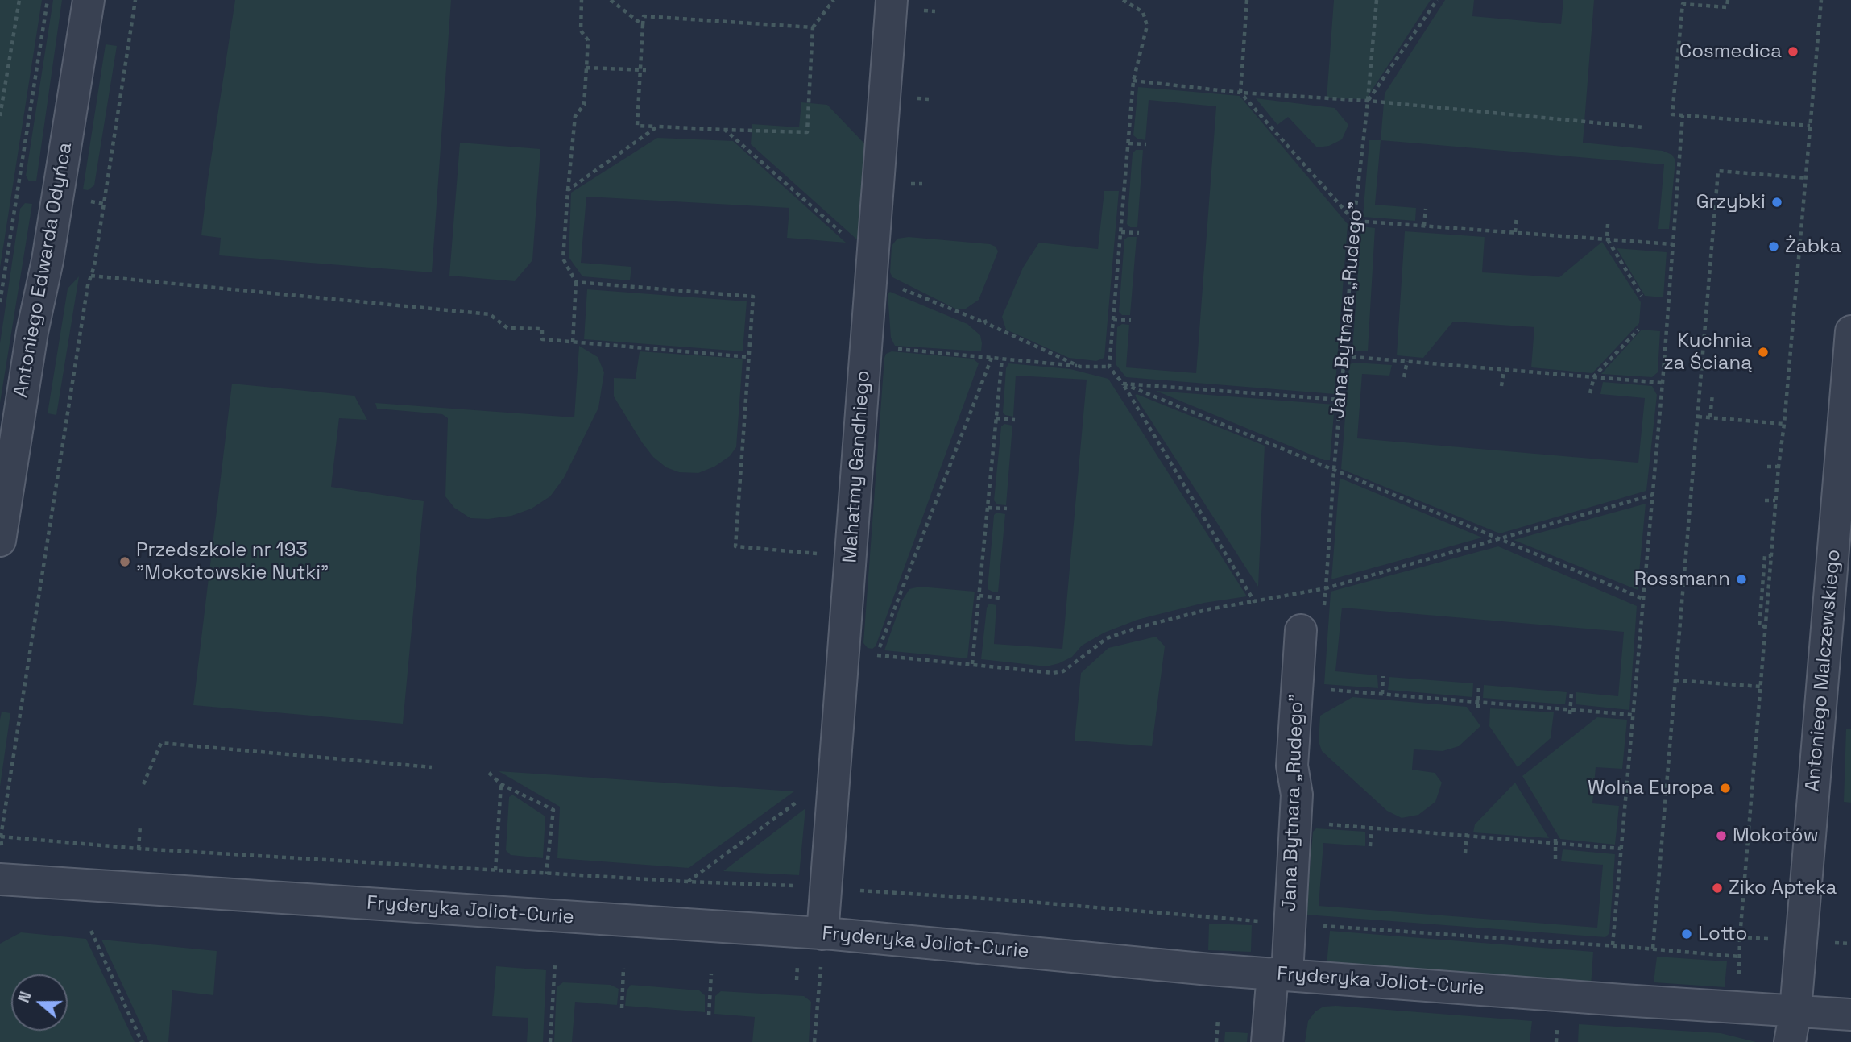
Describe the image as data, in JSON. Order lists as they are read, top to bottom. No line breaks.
{"streets":{"street":["Antoniego Edwarda Odyńca","Jana Bytnara „Rudego”","Mahatmy Gandhiego","Antoniego Malczewskiego","Fryderyka Joliot-Curie"]},"crossings":[["Jana Bytnara „Rudego”","Fryderyka Joliot-Curie"],["Mahatmy Gandhiego","Fryderyka Joliot-Curie"],["Antoniego Malczewskiego","Fryderyka Joliot-Curie"]],"places":["Cosmedica","Grzybki","Żabka","Kuchnia za Ścianą","Przedszkole nr 193 \"Mokotowskie Nutki\"","Rossmann","Wolna Europa","Mokotów","Ziko Apteka","Lotto"],"north":"left"}
